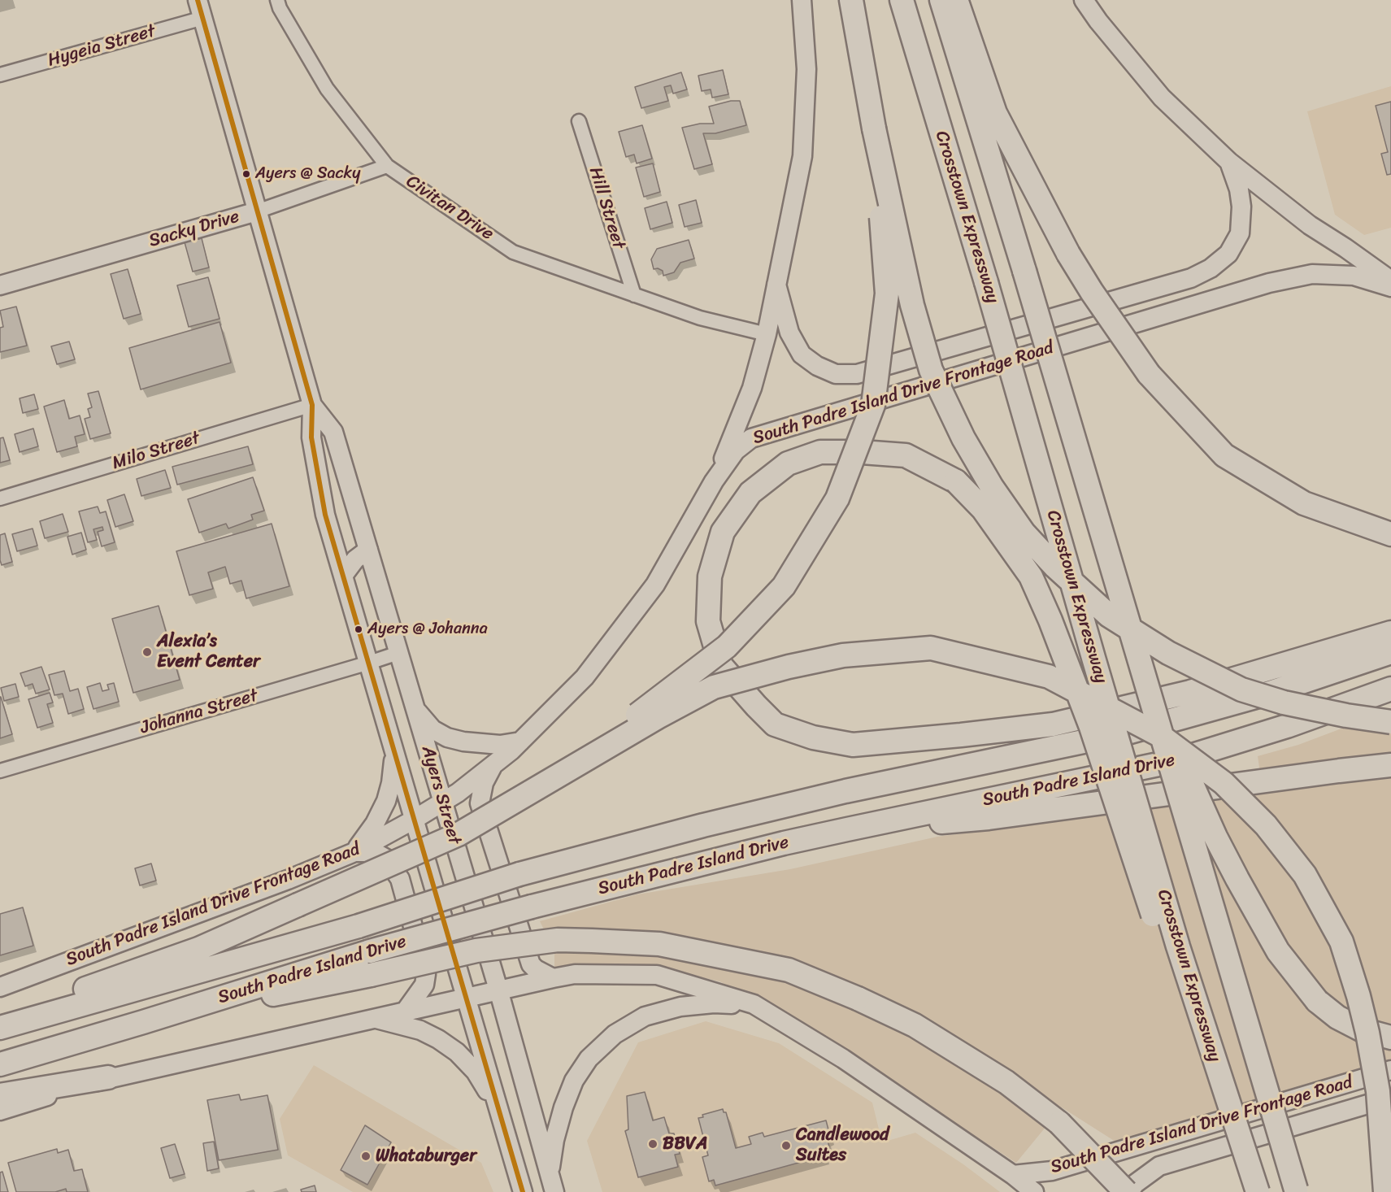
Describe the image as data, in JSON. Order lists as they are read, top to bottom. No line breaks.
{"streets":{"highway":["Crosstown Expressway","South Padre Island Drive"],"main road":["Sacky Drive","South Padre Island Drive Frontage Road","Ayers Street"],"street":["Hygeia Street","Civitan Drive","Hill Street","Milo Street","Johanna Street"]},"crossings":[["Hygeia Street","Ayers Street"],["Civitan Drive","Hill Street"],["Civitan Drive","Sacky Drive"],["Sacky Drive","Ayers Street"],["South Padre Island Drive Frontage Road","Ayers Street"],["Milo Street","Ayers Street"],["Johanna Street","Ayers Street"]],"places":["Ayers @ Sacky","Ayers @ Johanna","Alexia’s Event Center","BBVA","Candlewood Suites","Whataburger"]}
